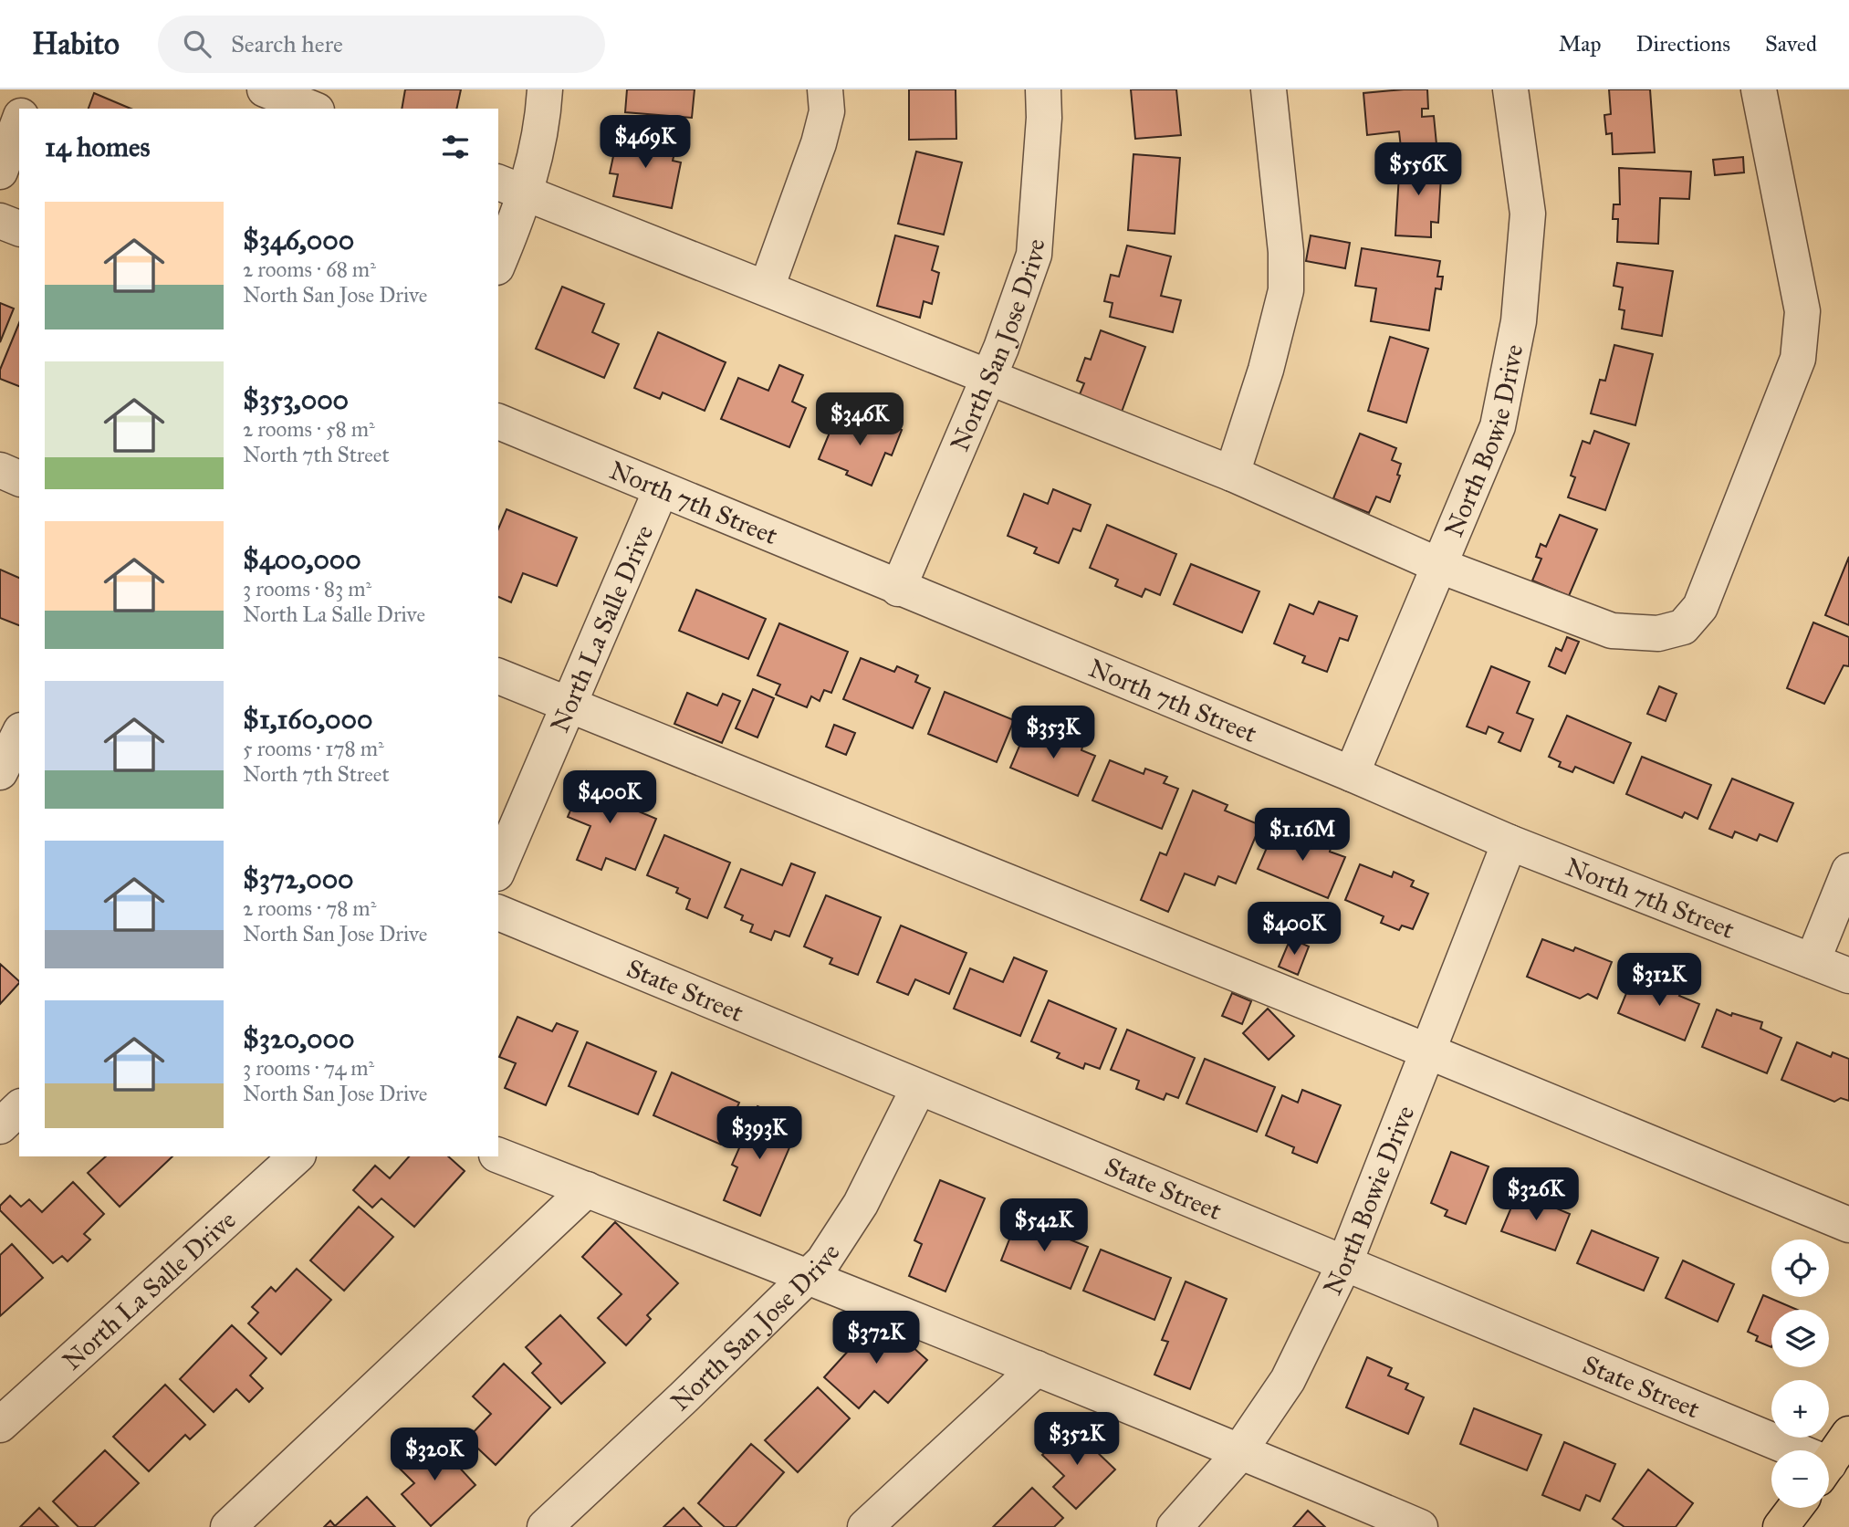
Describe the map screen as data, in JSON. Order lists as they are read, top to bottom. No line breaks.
{"streets":{"street":["North San Jose Drive","North Bowie Drive","North 7th Street","North La Salle Drive","State Street"]},"crossings":[["North San Jose Drive","North 7th Street"],["North San Jose Drive","State Street"],["North Bowie Drive","North 7th Street"],["North Bowie Drive","State Street"],["North 7th Street","North La Salle Drive"]],"page":{"header":"Habito","search":"Search here","nav":["Map","Directions","Saved"],"heading":"14 homes","price":["$469K","$556K","$346K","$353K","$400K","$1.16M","$400K","$312K","$393K","$326K","$542K","$372K","$352K","$320K"],"list":[{"name":"$346,000","note":"2 rooms · 68 m² · North San Jose Drive"},{"name":"$353,000","note":"2 rooms · 58 m² · North 7th Street"},{"name":"$400,000","note":"3 rooms · 83 m² · North La Salle Drive"},{"name":"$1,160,000","note":"5 rooms · 178 m² · North 7th Street"},{"name":"$372,000","note":"2 rooms · 78 m² · North San Jose Drive"},{"name":"$320,000","note":"3 rooms · 74 m² · North San Jose Drive"}],"map_buttons":["+","−"]}}
